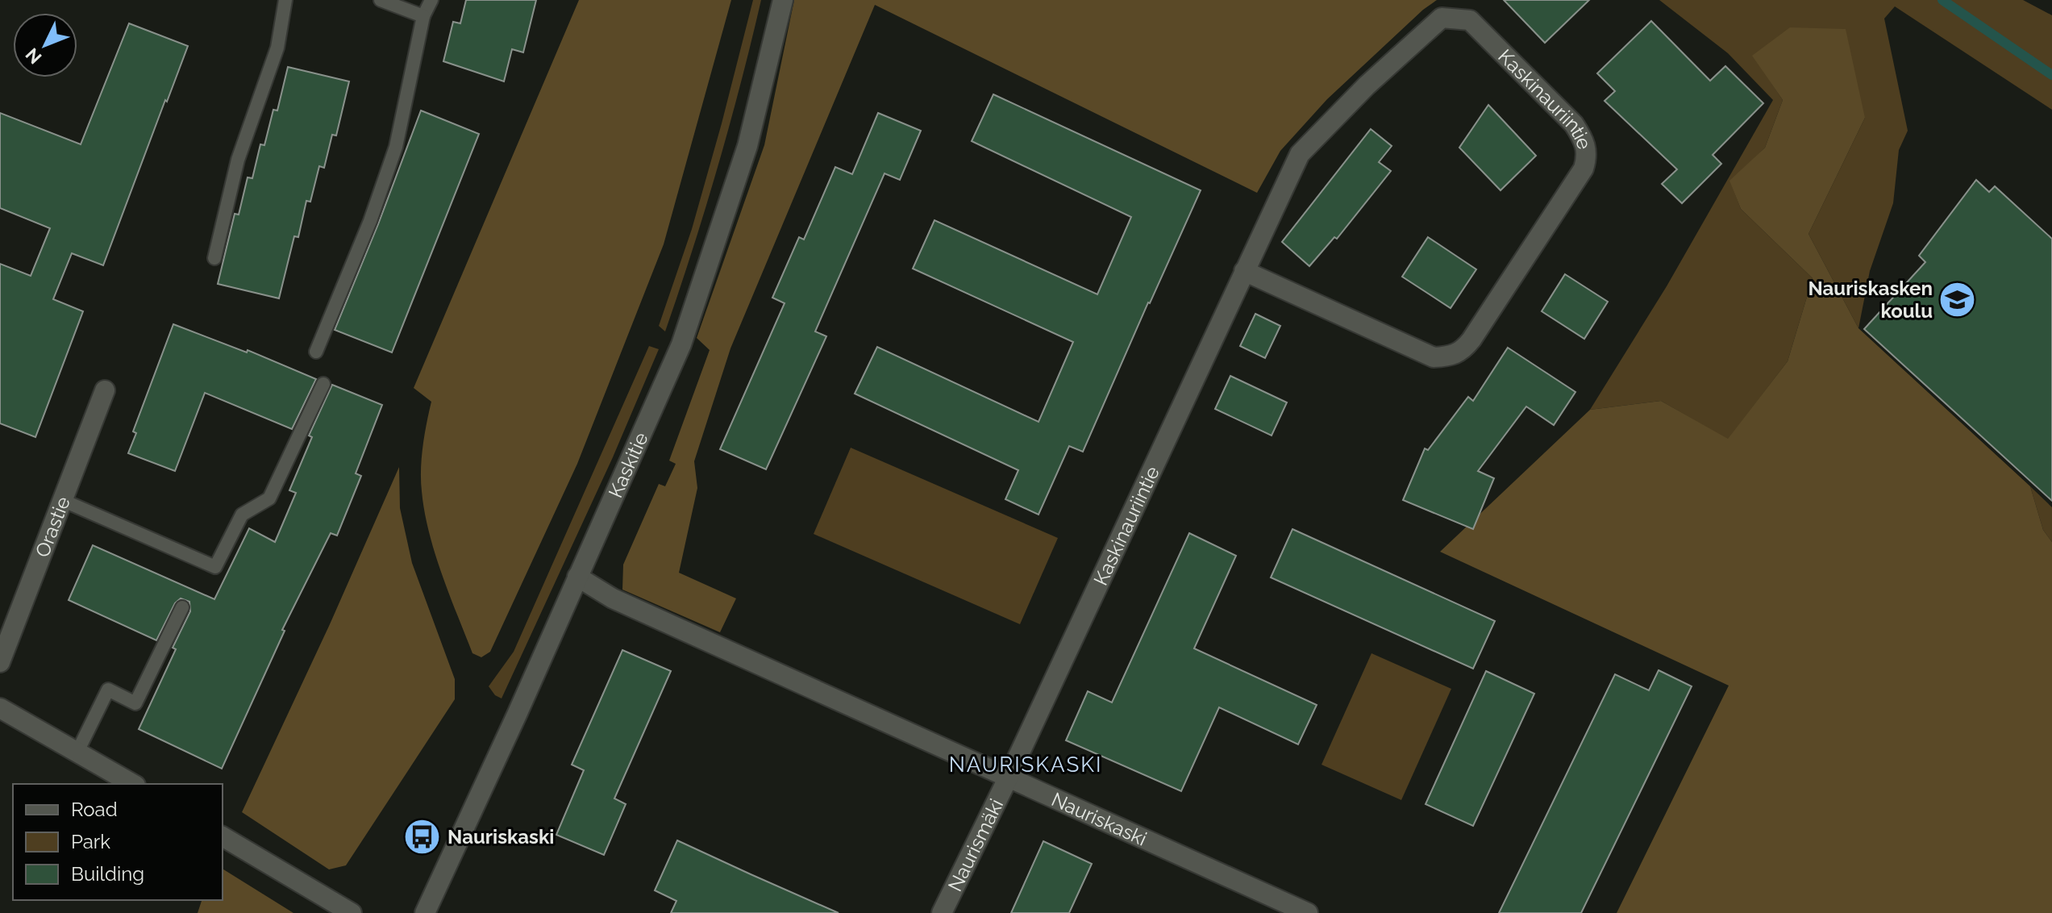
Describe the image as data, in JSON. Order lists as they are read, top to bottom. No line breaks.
{"streets":{"street":["Kaskinauriintie","Kaskitie","Orastie","Nauriskaski","Naurismäki"]},"crossings":[["Kaskinauriintie","Nauriskaski"],["Kaskinauriintie","Naurismäki"],["Kaskitie","Nauriskaski"],["Nauriskaski","Naurismäki"]],"districts":["NAURISKASKI"],"places":{"school or university":["Nauriskasken koulu"],"bus stop":["Nauriskaski"]},"legend":["Road","Park","Building"],"north":"bottom left"}
